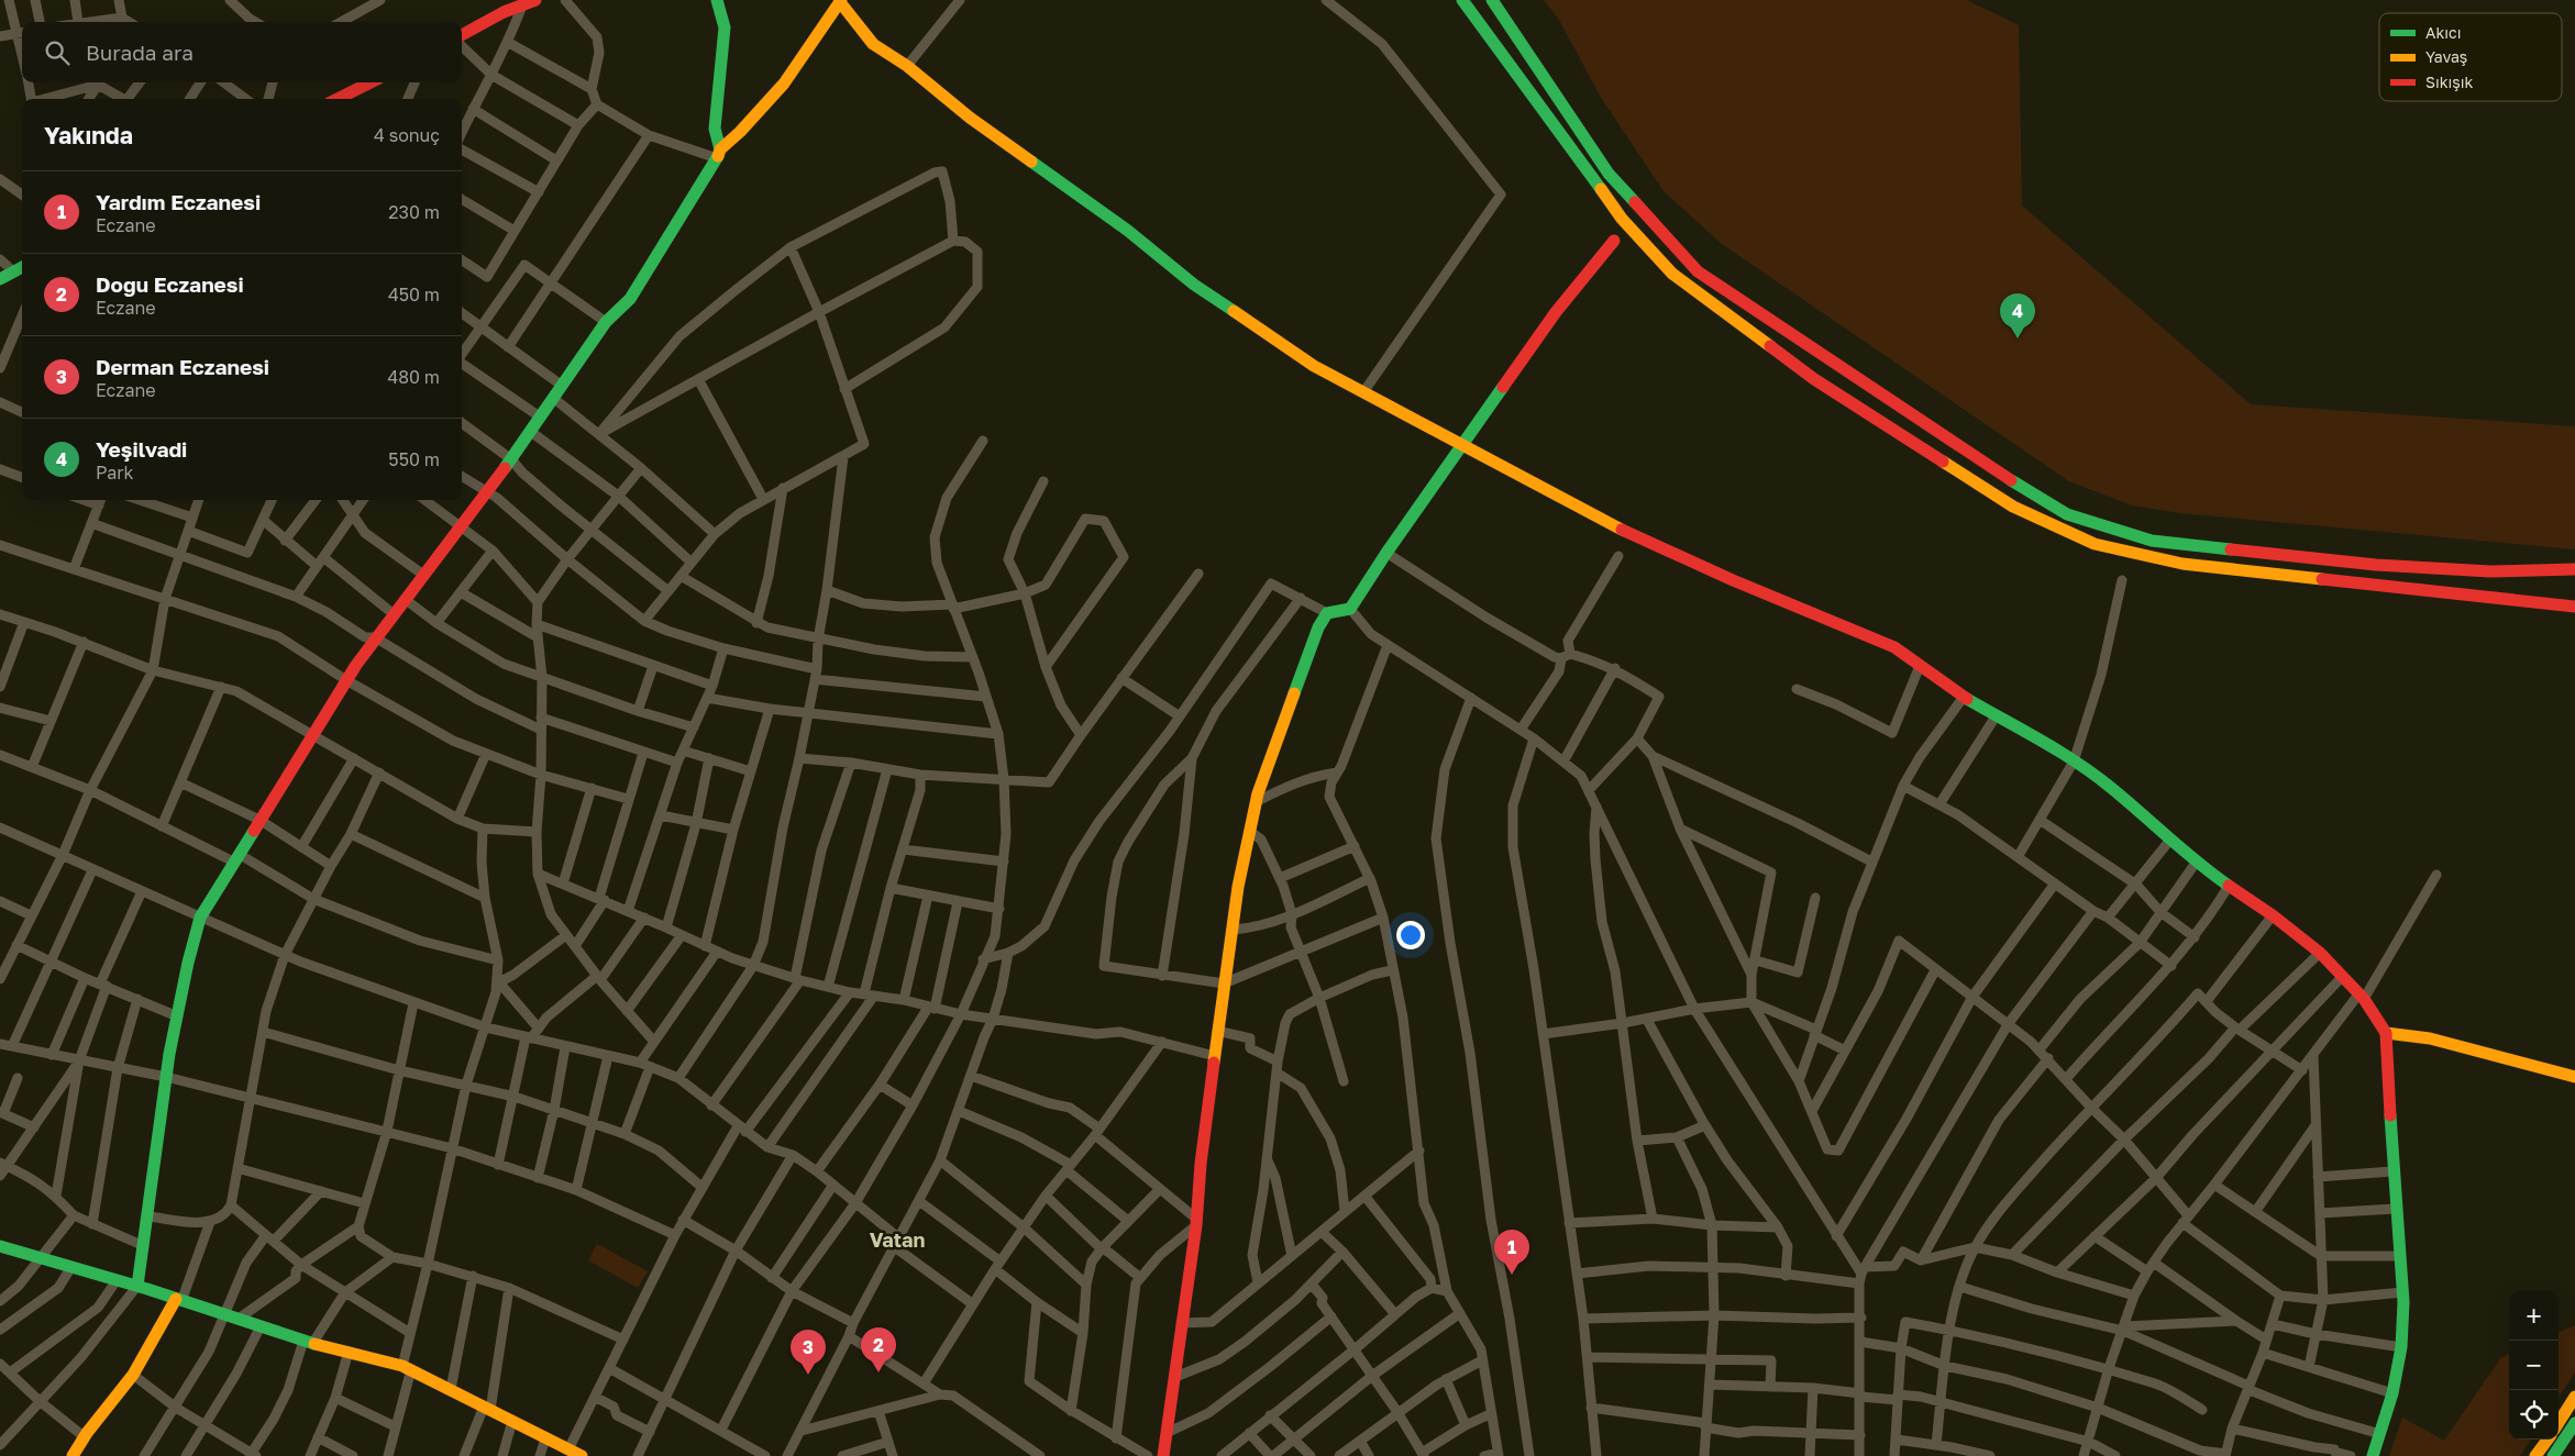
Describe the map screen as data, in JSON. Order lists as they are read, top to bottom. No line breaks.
{"districts":["Vatan"],"legend":["Akıcı","Yavaş","Sıkışık"],"page":{"search":"Burada ara","heading":["Yakında","4 sonuç"],"list":[{"mark":"1","name":"Yardım Eczanesi","note":"Eczane","value":"230 m"},{"mark":"2","name":"Doğu Eczanesi","note":"Eczane","value":"450 m"},{"mark":"3","name":"Derman Eczanesi","note":"Eczane","value":"480 m"},{"mark":"4","name":"Yeşilvadi","note":"Park","value":"550 m"}],"pins":["4","1","2","3"],"map_buttons":["+","−"]}}
